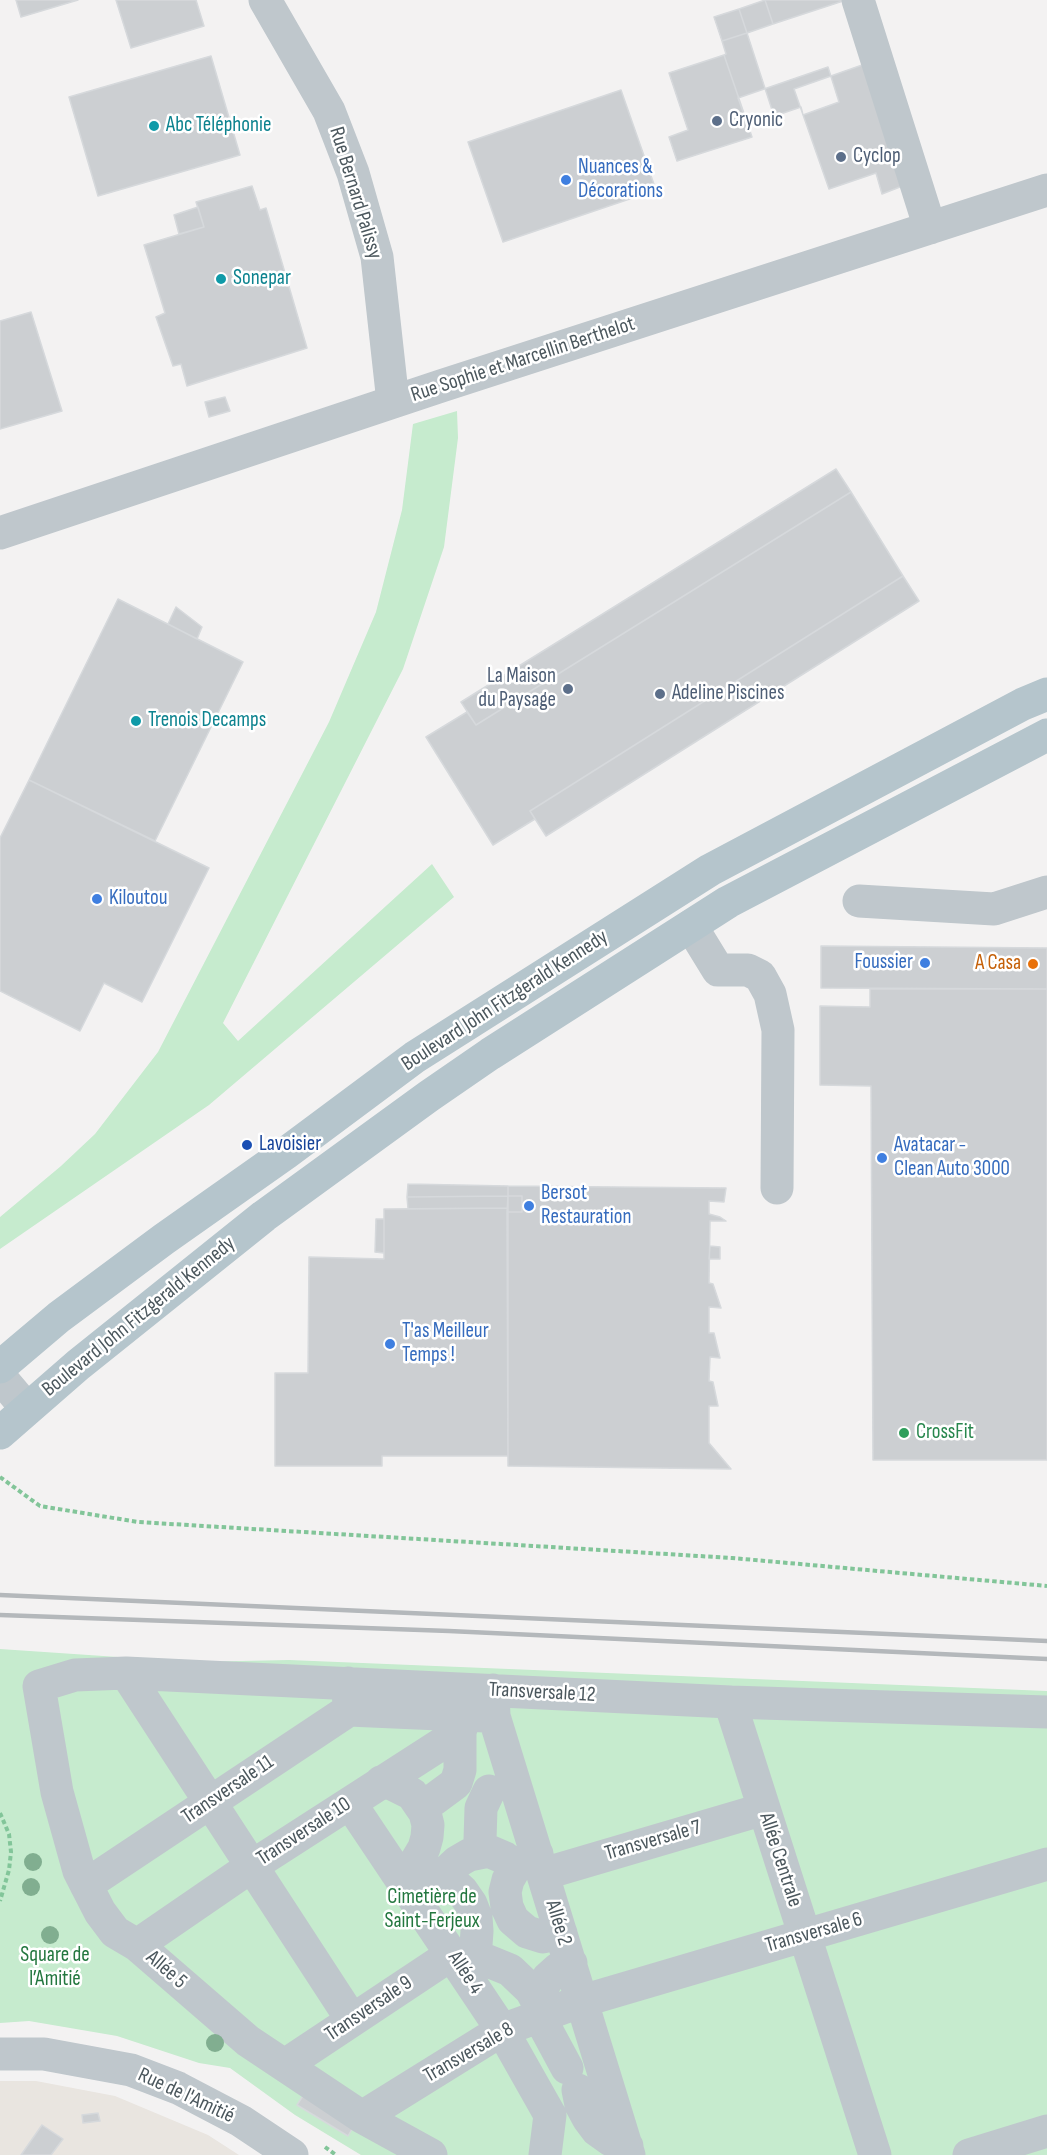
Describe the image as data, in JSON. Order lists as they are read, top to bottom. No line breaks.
{"streets":{"main road":["Boulevard John Fitzgerald Kennedy"],"street":["Rue Bernard Palissy","Rue Sophie et Marcellin Berthelot","Transversale 12","Transversale 11","Transversale 10","Transversale 7","Allée Centrale","Allée 2","Transversale 6","Allée 5","Allée 4","Transversale 9","Transversale 8","Rue de l'Amitié"]},"crossings":[["Rue Bernard Palissy","Rue Sophie et Marcellin Berthelot"],["Transversale 12","Transversale 11"],["Transversale 12","Transversale 10"],["Transversale 12","Allée Centrale"],["Transversale 12","Allée 2"],["Transversale 11","Allée 5"],["Transversale 10","Allée 2"],["Transversale 10","Allée 5"],["Transversale 10","Allée 4"],["Transversale 7","Allée Centrale"],["Transversale 7","Allée 2"],["Allée Centrale","Transversale 6"],["Allée 2","Transversale 6"],["Allée 2","Allée 4"],["Allée 2","Transversale 8"],["Transversale 6","Transversale 8"],["Allée 5","Transversale 9"],["Allée 5","Transversale 8"],["Allée 4","Transversale 9"],["Allée 4","Transversale 8"]],"parks":["Cimetière de Saint-Ferjeux","Square de l’Amitié"],"places":["Cryonic","Abc Téléphonie","Cyclop","Nuances & Décorations","Sonepar","La Maison du Paysage","Adeline Piscines","Trenois Decamps","Kiloutou","Foussier","A Casa","Lavoisier","Avatacar - Clean Auto 3000","Bersot Restauration","T'as Meilleur Temps !","CrossFit"]}
